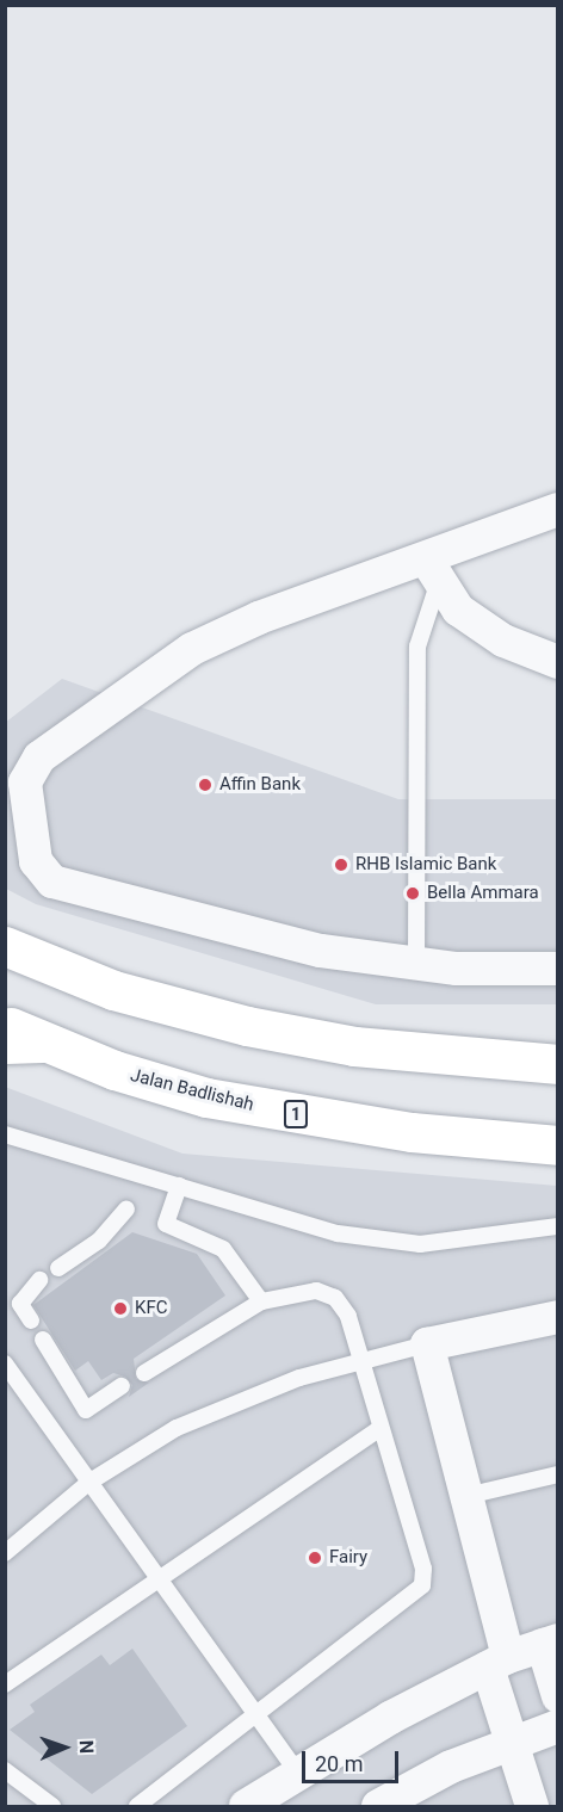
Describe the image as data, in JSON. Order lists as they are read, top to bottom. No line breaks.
{"streets":{"main road":["Jalan Badlishah","1"]},"places":["Affin Bank","RHB Islamic Bank","Bella Ammara","KFC","Fairy"],"scale_bar":"20 m","north":"right"}
